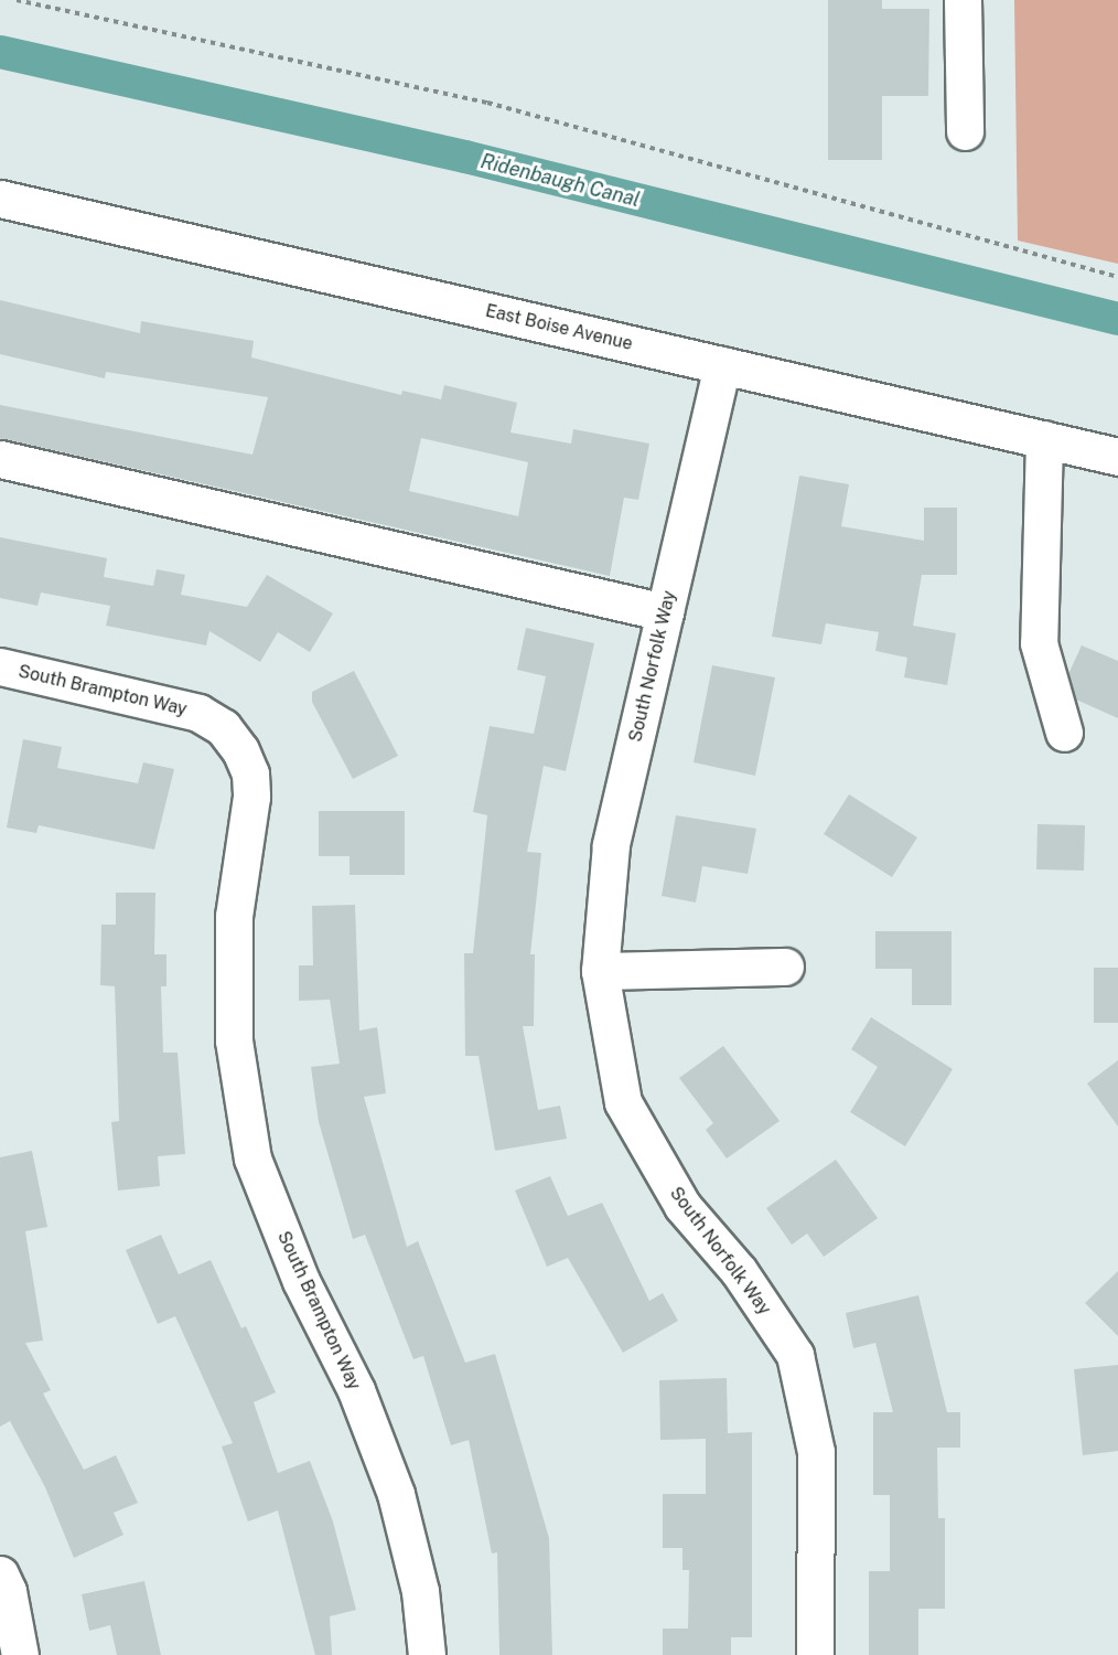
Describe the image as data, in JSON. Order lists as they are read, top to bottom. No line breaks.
{"streets":{"street":["East Boise Avenue","South Norfolk Way","South Brampton Way"]},"crossings":[["East Boise Avenue","South Norfolk Way"]],"water":["Ridenbaugh Canal"]}
